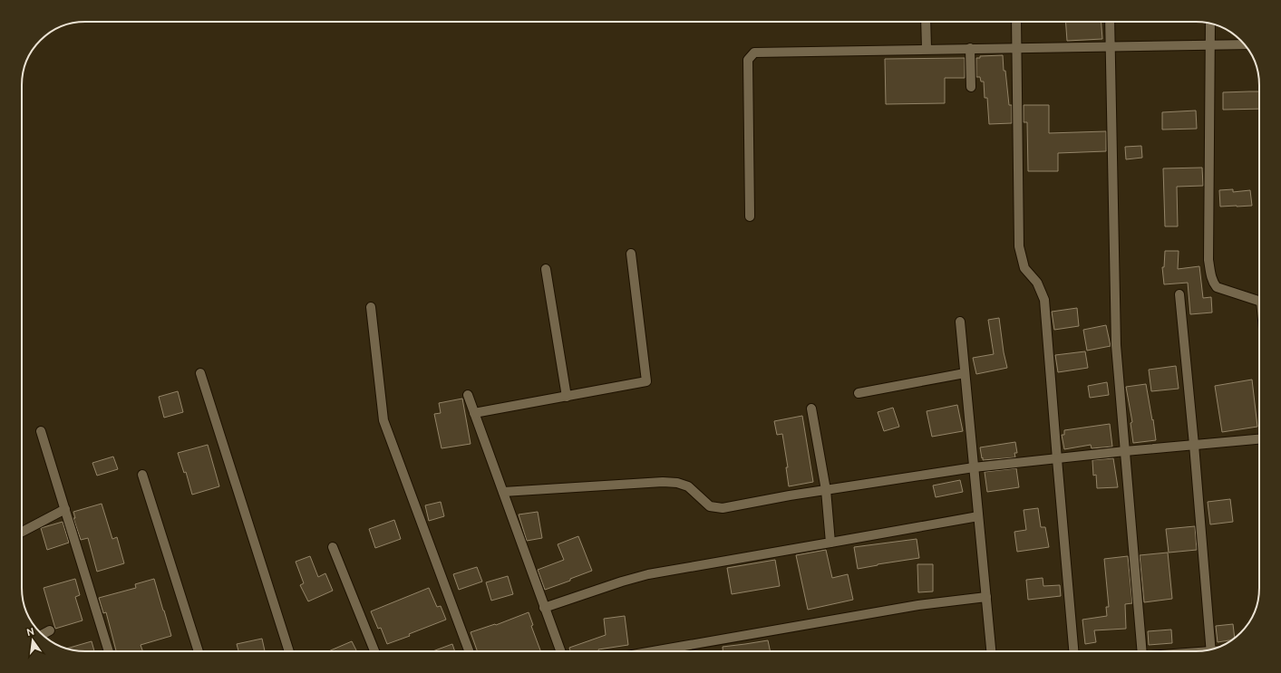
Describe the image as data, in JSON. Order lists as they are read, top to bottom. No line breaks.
{"north":"top"}
